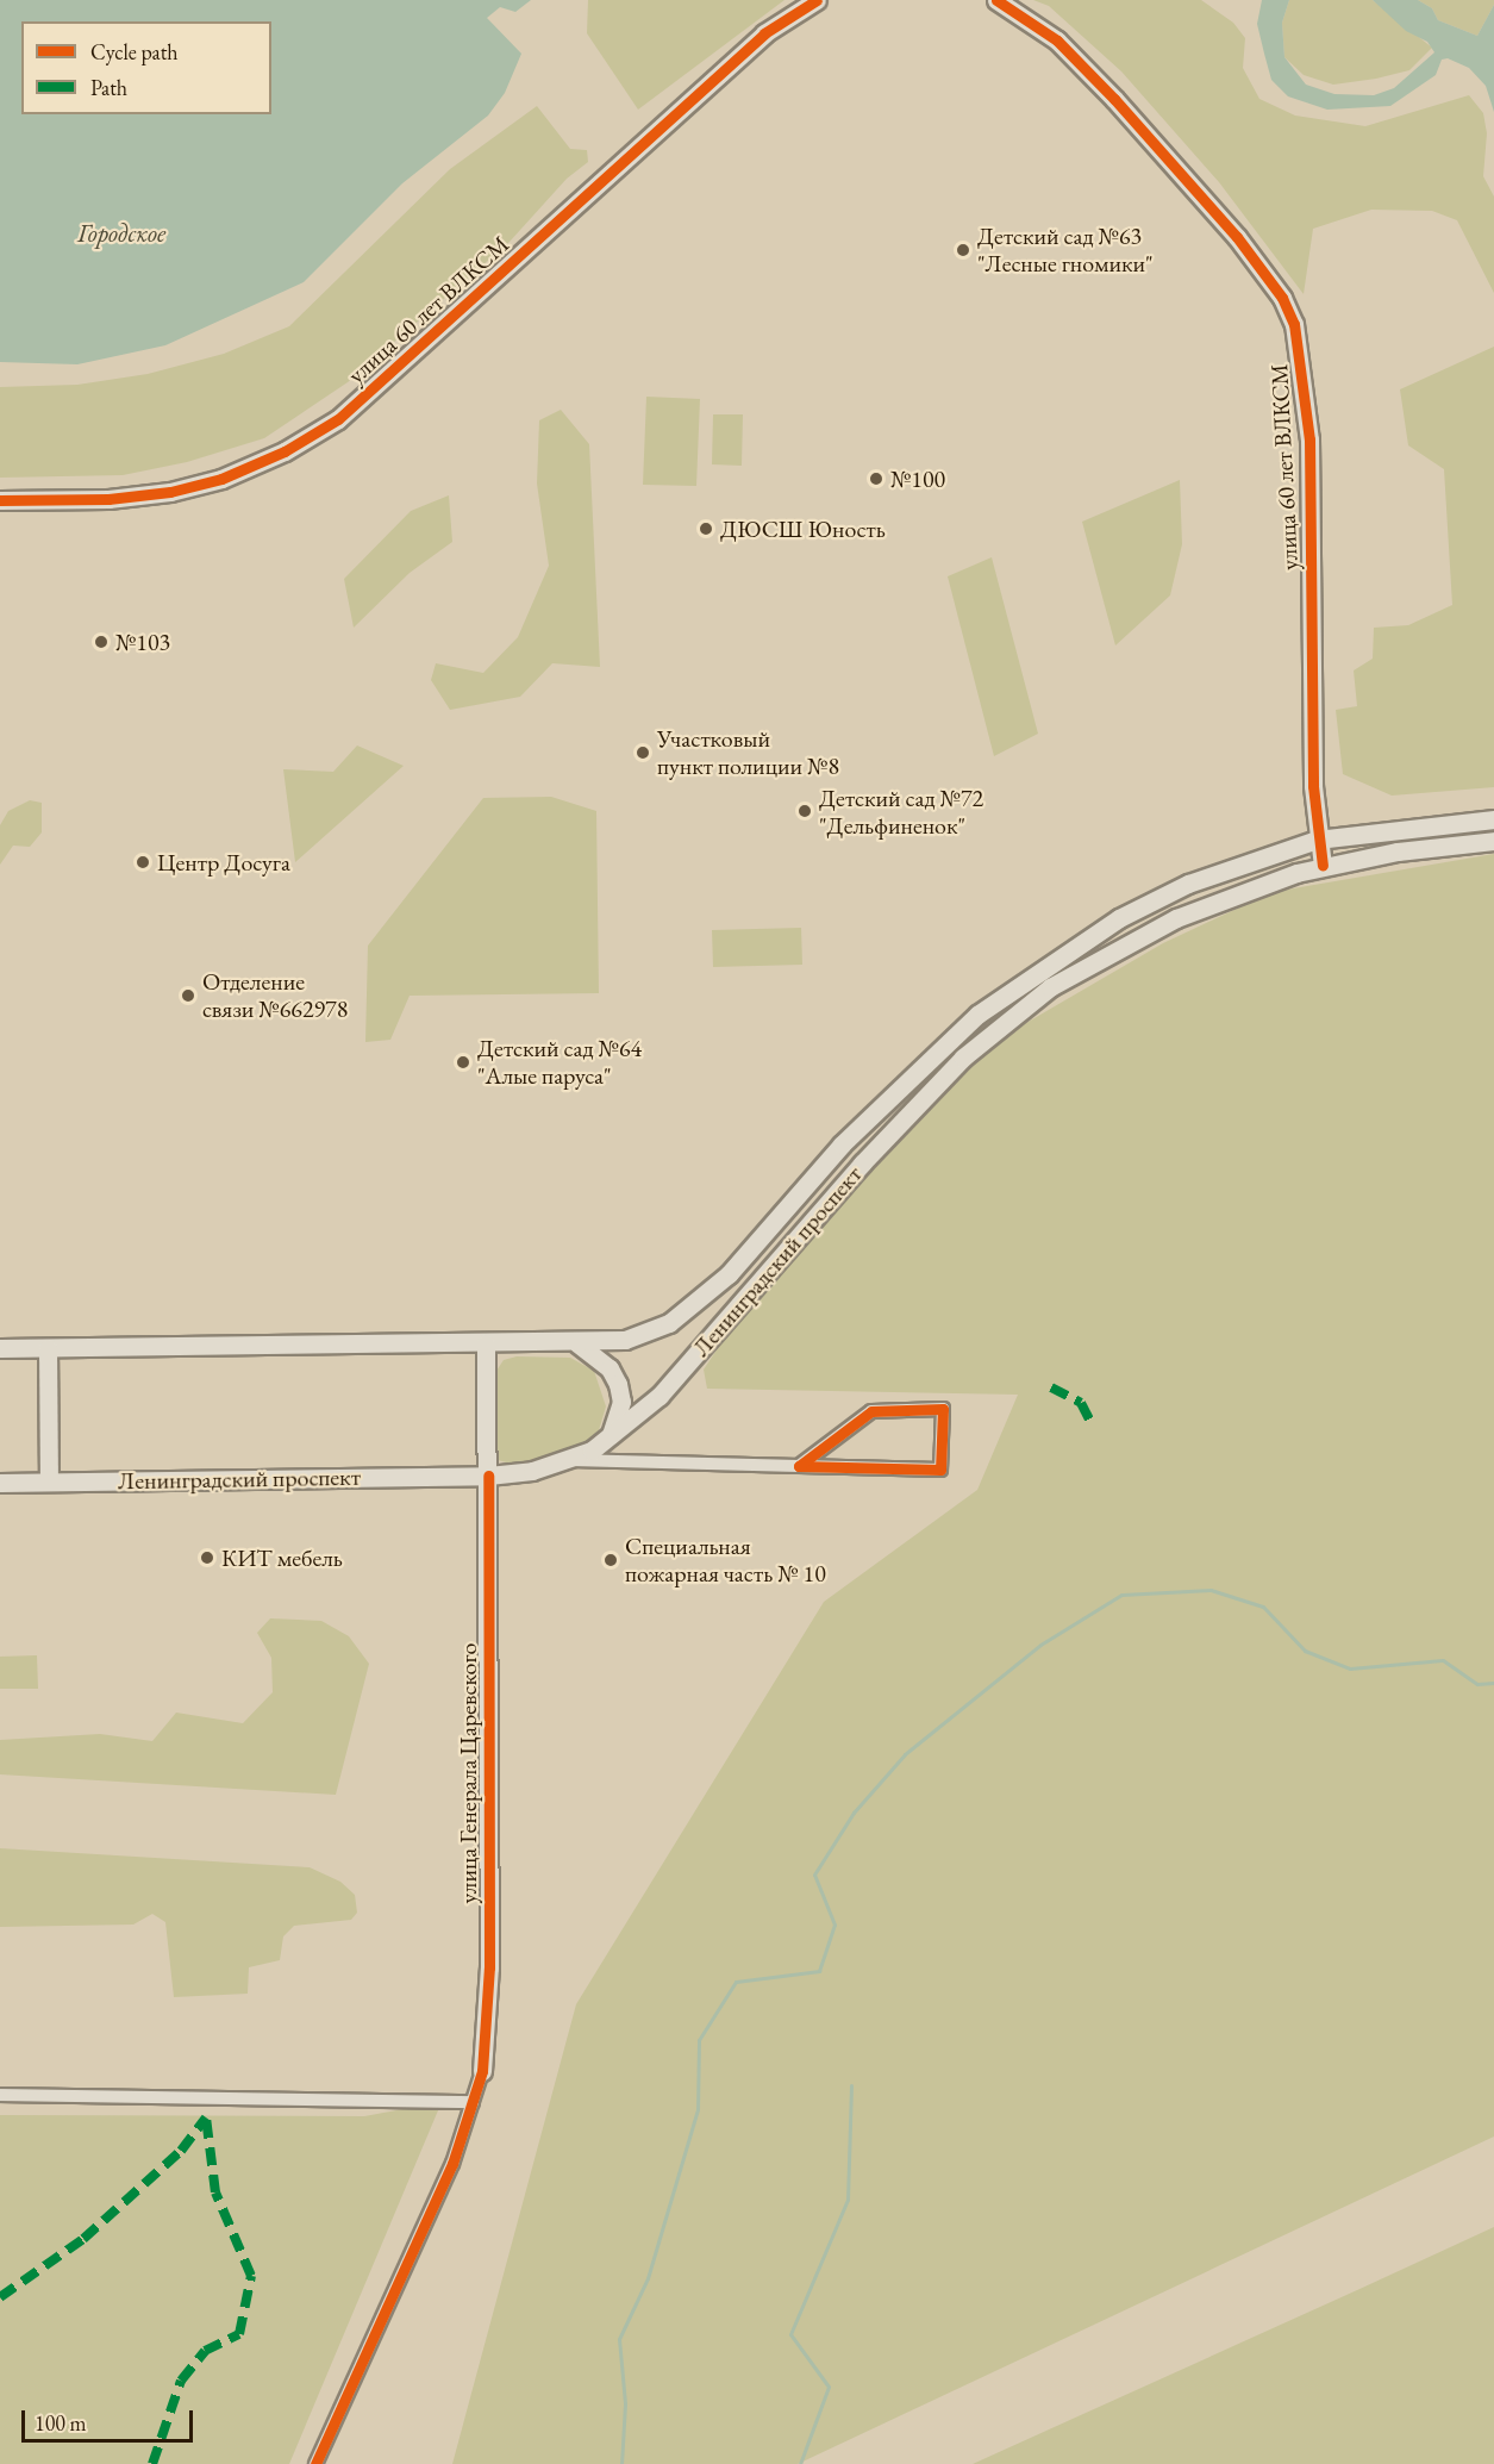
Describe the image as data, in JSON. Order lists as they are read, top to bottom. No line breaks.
{"streets":{"main road":["улица 60 лет ВЛКСМ","Ленинградский проспект","улица Генерала Царевского"]},"crossings":[["улица 60 лет ВЛКСМ","Ленинградский проспект"],["Ленинградский проспект","улица Генерала Царевского"]],"water":["Городское"],"places":["Детский сад №63 \"Лесные гномики\"","№100","ДЮСШ Юность","№103","Участковый пункт полиции №8","Детский сад №72 \"Дельфиненок\"","Центр Досуга","Отделение связи №662978","Детский сад №64 \"Алые паруса\"","КИТ мебель","Специальная пожарная часть № 10"],"legend":["Cycle path","Path"],"scale_bar":"100 m"}
